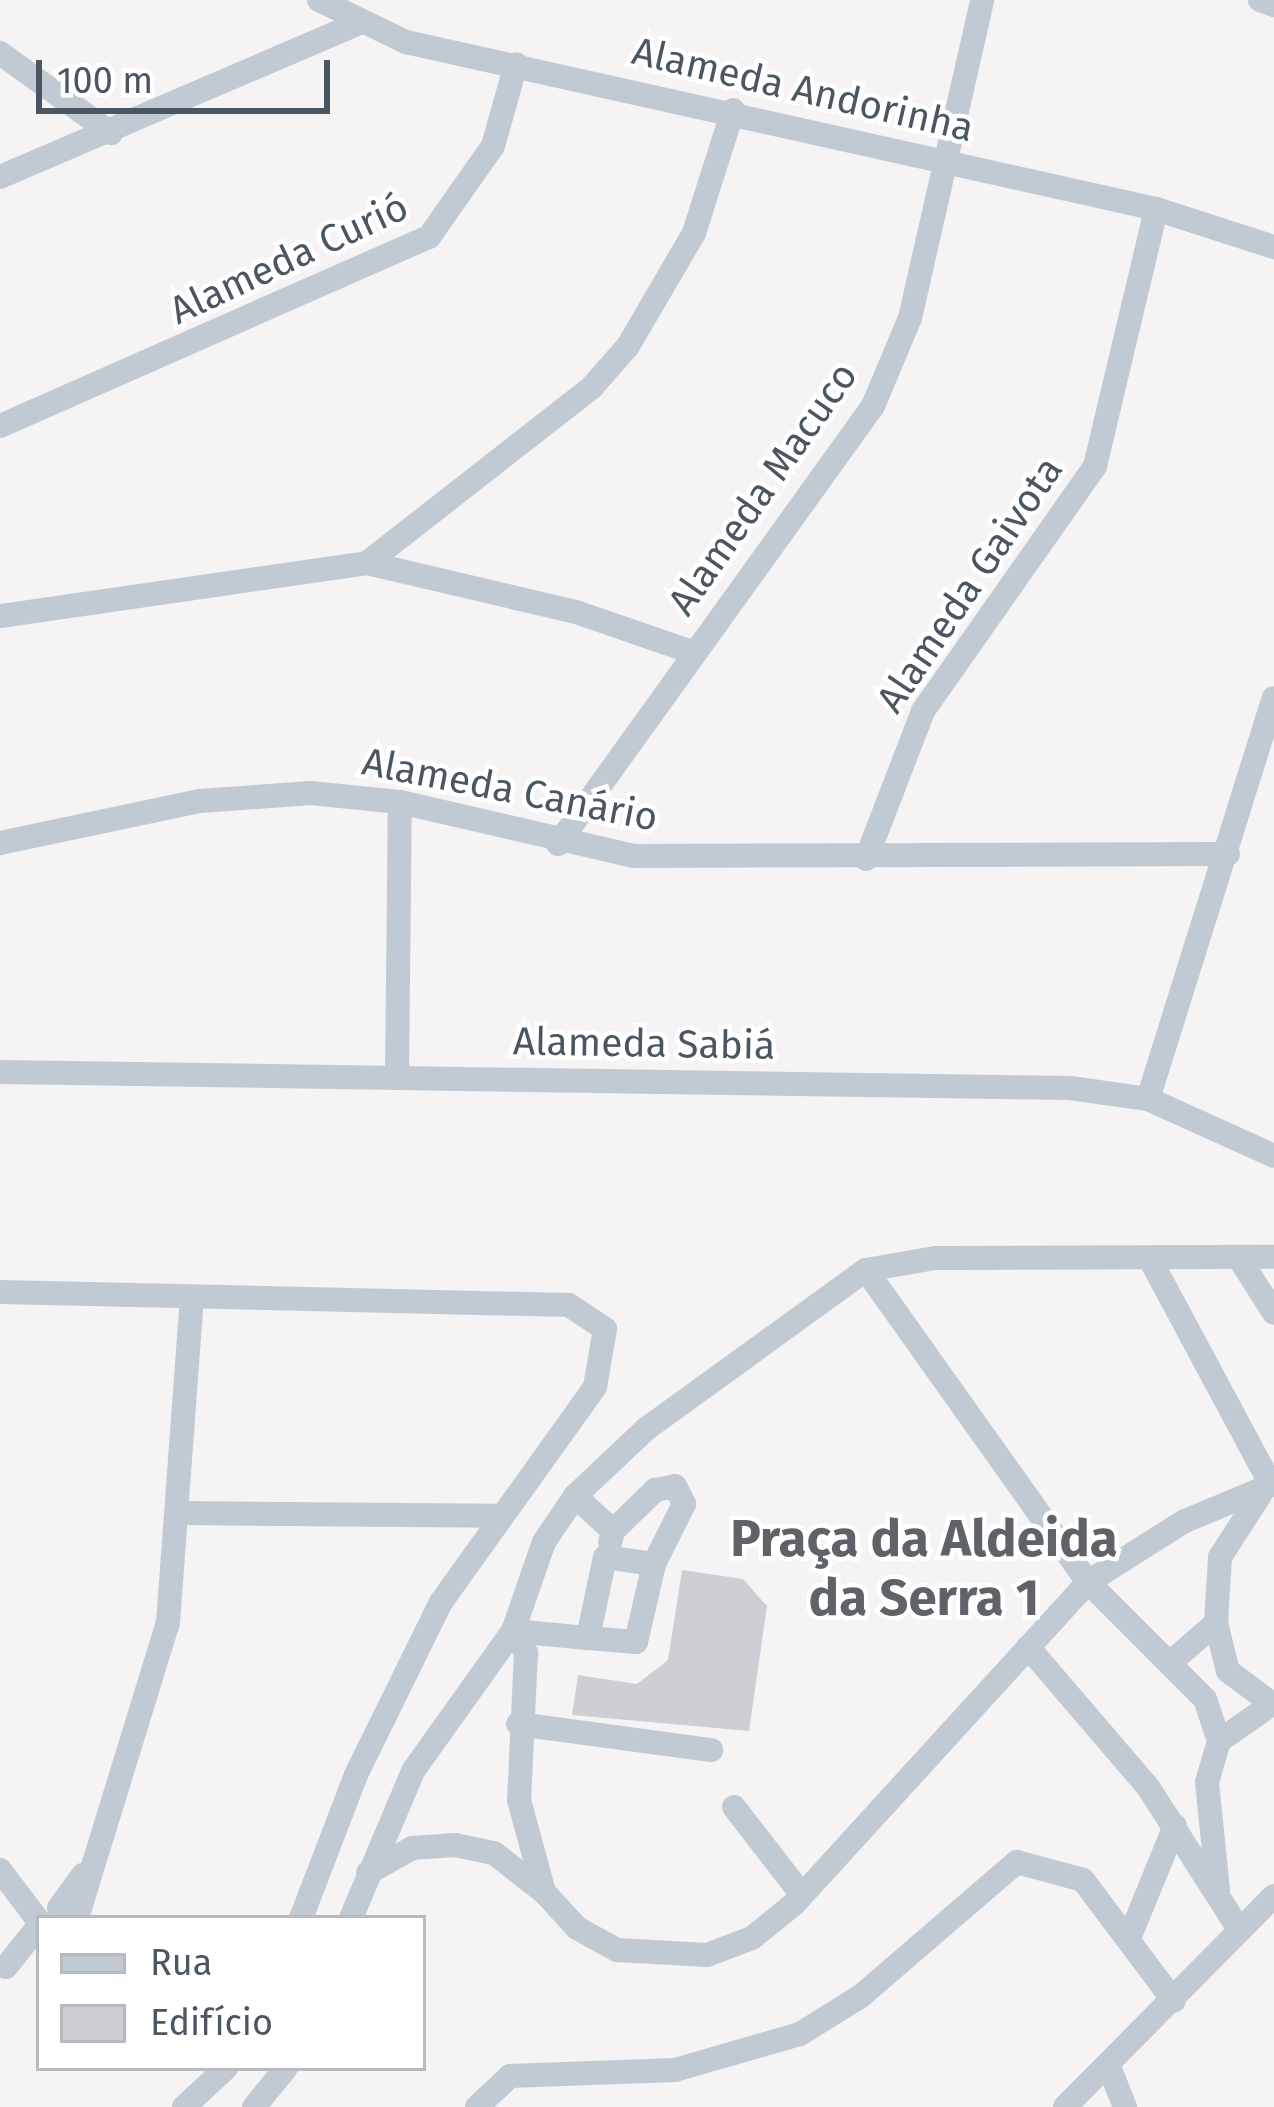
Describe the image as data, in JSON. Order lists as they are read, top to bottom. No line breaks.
{"streets":{"street":["Alameda Andorinha","Alameda Curió","Alameda Macuco","Alameda Gaivota","Alameda Canário","Alameda Sabiá"]},"crossings":[["Alameda Andorinha","Alameda Curió"],["Alameda Andorinha","Alameda Macuco"],["Alameda Andorinha","Alameda Gaivota"],["Alameda Macuco","Alameda Canário"],["Alameda Gaivota","Alameda Canário"]],"districts":["Praça da Aldeida da Serra 1"],"legend":["Rua","Edifício"],"scale_bar":"100 m"}
